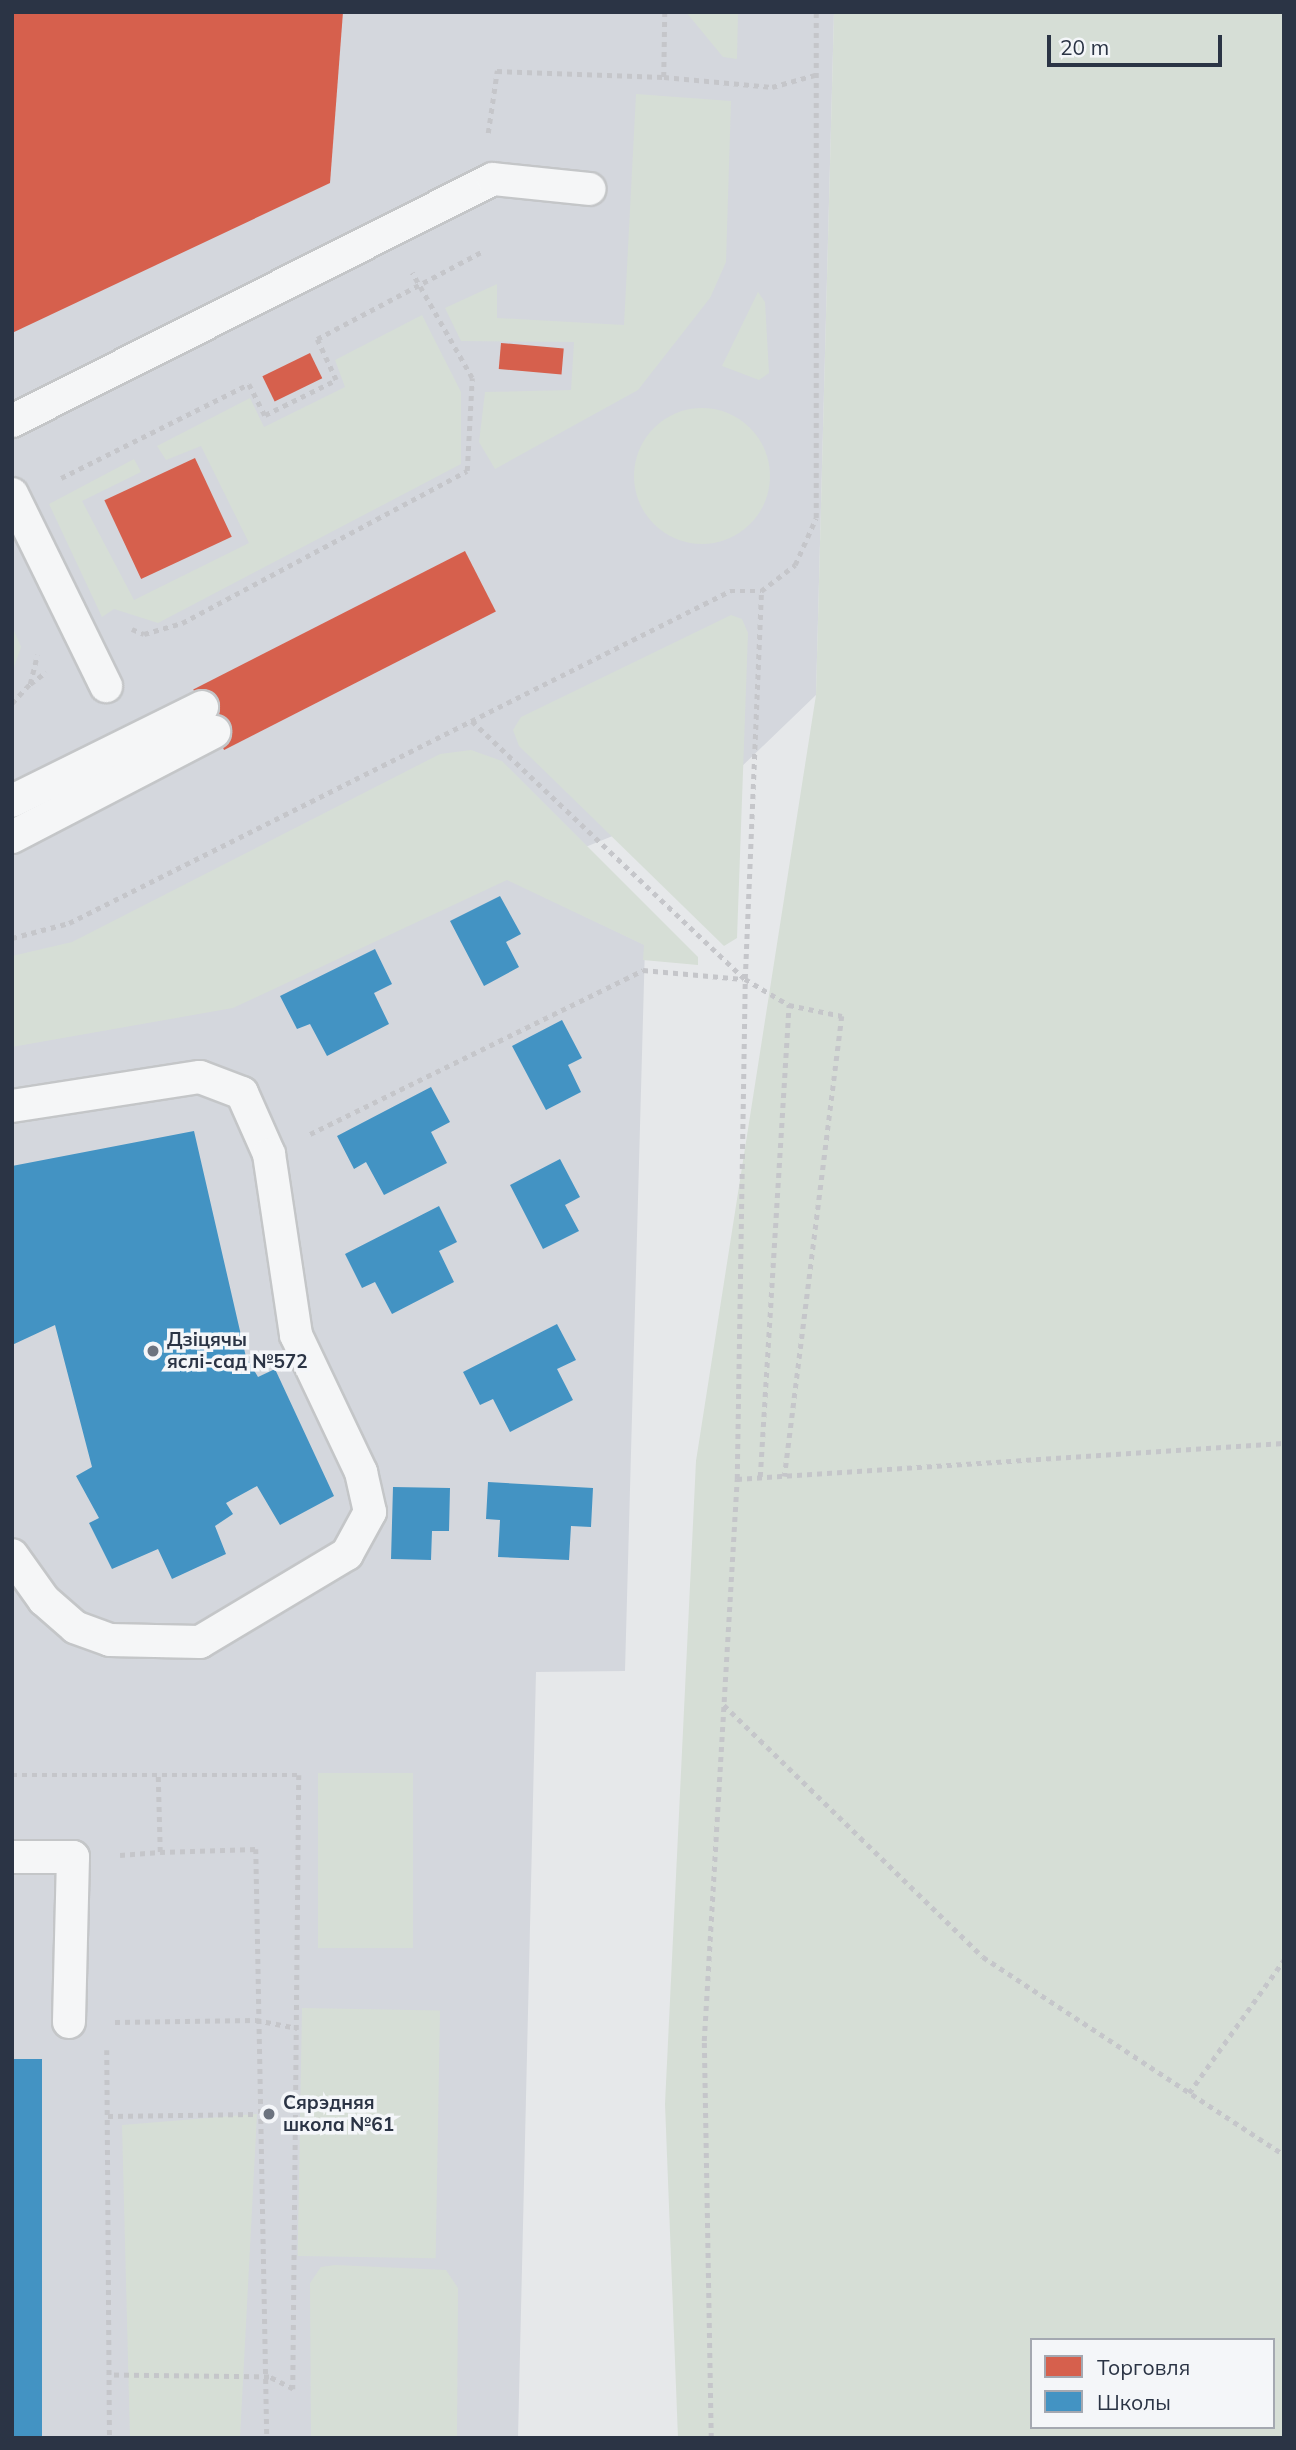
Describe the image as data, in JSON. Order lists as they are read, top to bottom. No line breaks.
{"places":["Дзіцячы яслі-сад №572","Сярэдняя школа №61"],"legend":["Торговля","Школы"],"scale_bar":"20 m"}
